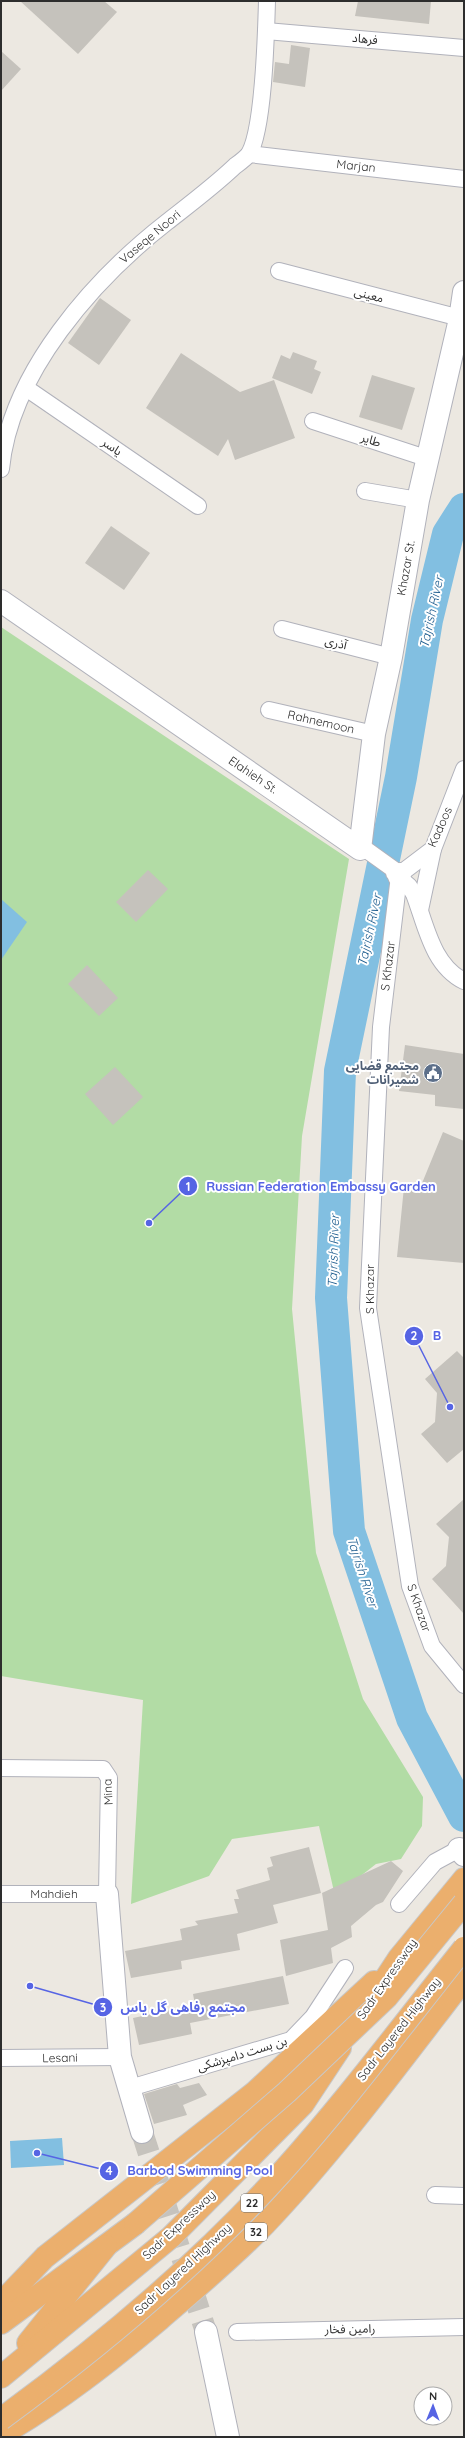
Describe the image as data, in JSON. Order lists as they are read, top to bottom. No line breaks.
{"streets":{"highway":["Sadr Expressway","Sadr Layered Highway","22","32"],"street":["فرهاد","Marjan","Vaseqe Noori","معینی","طایر","یاسر","Khazar St.","آذری","Rahnemoon","Elahieh St.","Kadoos","S Khazar","Mina","Mahdieh","بن بست دامپزشکی","Lesani","رامین فخار"]},"crossings":[["Marjan","Vaseqe Noori"],["Vaseqe Noori","یاسر"],["معینی","Khazar St."],["طایر","Khazar St."],["Khazar St.","آذری"],["Khazar St.","Rahnemoon"],["Khazar St.","Elahieh St."],["Elahieh St.","Kadoos"],["Elahieh St.","S Khazar"],["Kadoos","S Khazar"],["Mina","Mahdieh"]],"water":["Tajrish River"],"places":{"public building":["مجتمع قضایی شمیرانات"],"other":["Russian Federation Embassy Garden","B","مجتمع رفاهی گل یاس","Barbod Swimming Pool"]},"north":"top"}
